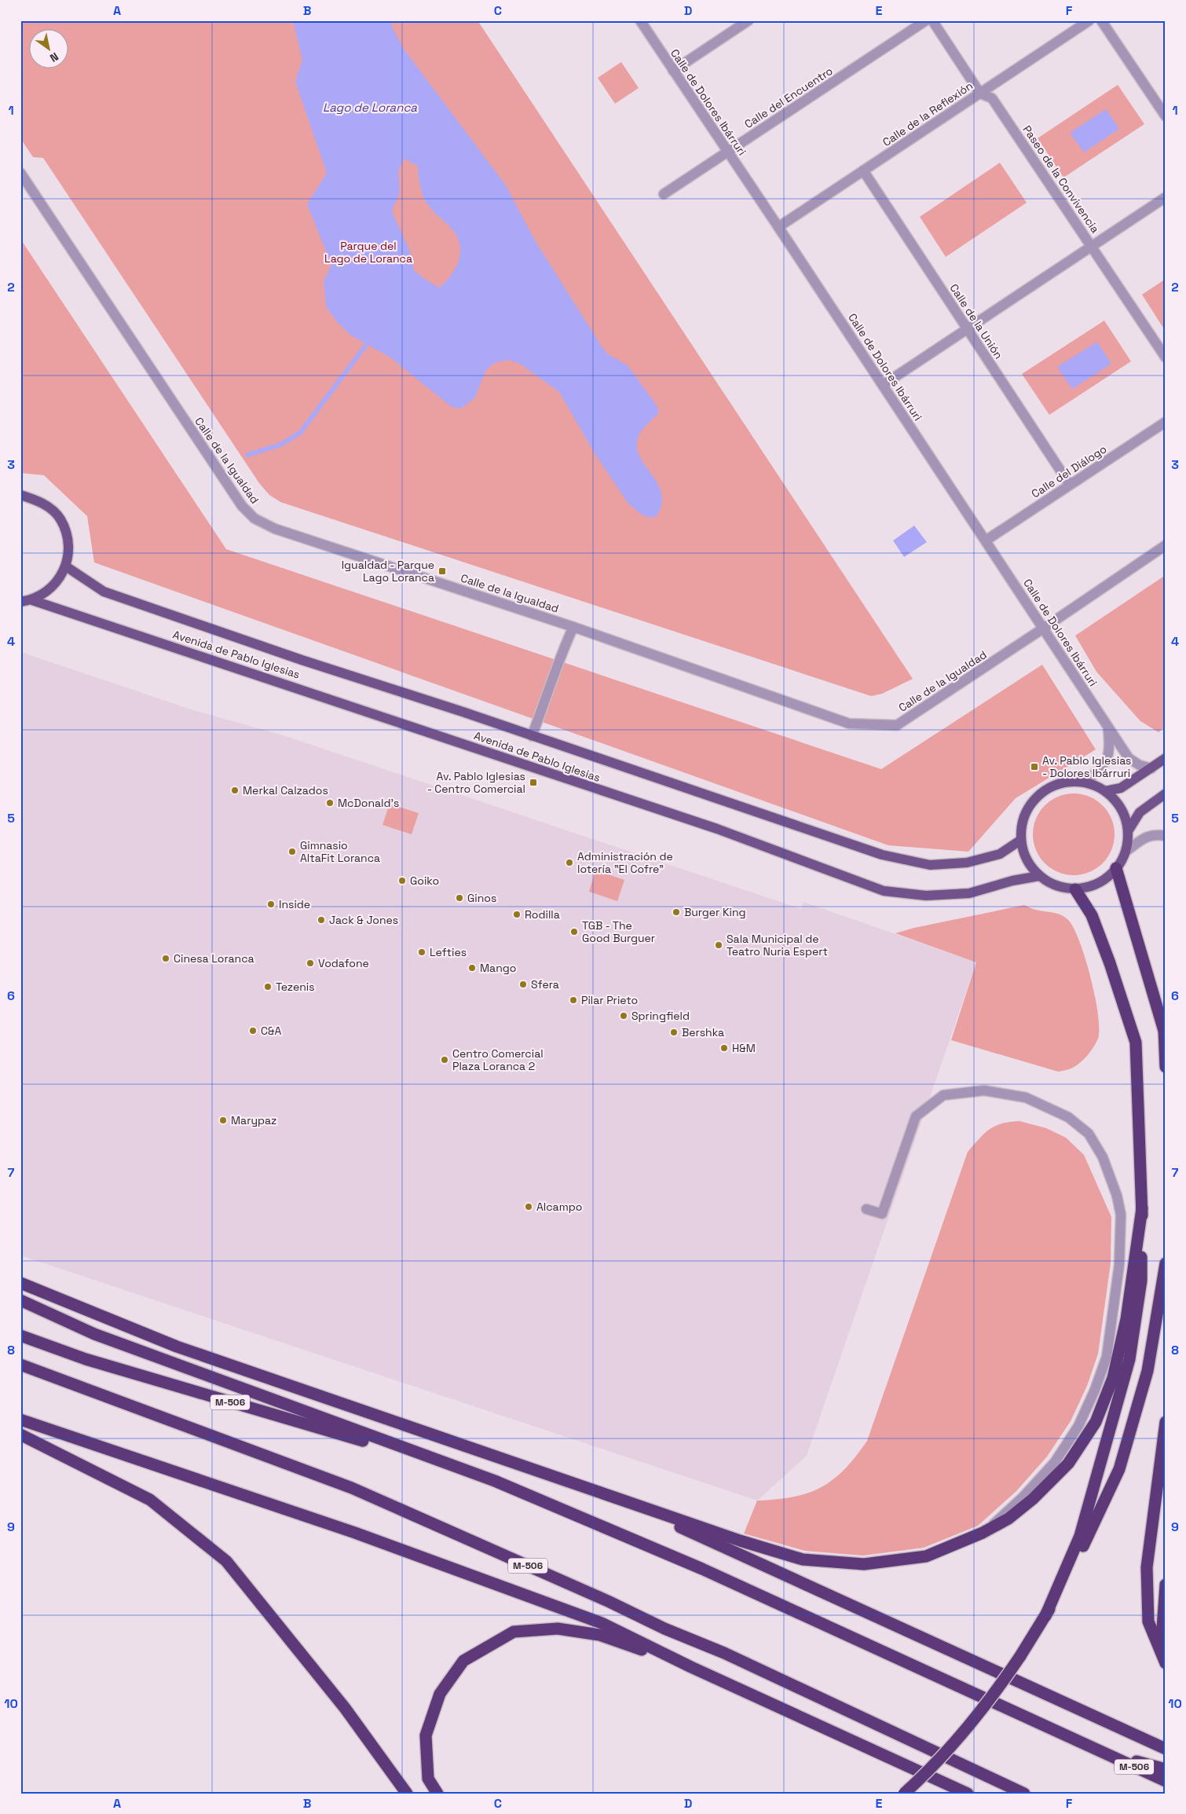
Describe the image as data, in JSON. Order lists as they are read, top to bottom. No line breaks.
{"streets":{"highway":["M-506"],"main road":["Avenida de Pablo Iglesias"],"street":["Calle del Encuentro","Calle de Dolores Ibárruri","Calle de la Reflexión","Paseo de la Convivencia","Calle de la Unión","Calle de la Igualdad","Calle del Diálogo"]},"crossings":[["Calle del Encuentro","Calle de Dolores Ibárruri"],["Calle de Dolores Ibárruri","Calle de la Reflexión"],["Calle de Dolores Ibárruri","Calle de la Igualdad"],["Calle de Dolores Ibárruri","Calle del Diálogo"],["Calle de Dolores Ibárruri","Avenida de Pablo Iglesias"],["Calle de la Reflexión","Paseo de la Convivencia"],["Calle de la Reflexión","Calle de la Unión"],["Calle de la Unión","Calle del Diálogo"]],"water":["Lago de Loranca"],"parks":["Parque del Lago de Loranca"],"places":{"transit":["Igualdad - Parque Lago Loranca","Av. Pablo Iglesias - Dolores Ibárruri","Av. Pablo Iglesias - Centro Comercial"],"other":["Merkal Calzados","McDonald's","Gimnasio AltaFit Loranca","Administración de lotería \"El Cofre\"","Goiko","Ginos","Inside","Burger King","Rodilla","Jack & Jones","TGB - The Good Burguer","Sala Municipal de Teatro Nuria Espert","Lefties","Cinesa Loranca","Vodafone","Mango","Sfera","Tezenis","Pilar Prieto","Springfield","C&A","Bershka","H&M","Centro Comercial Plaza Loranca 2","Marypaz","Alcampo"]},"north":"bottom right","grid":{"columns":["A","B","C","D","E","F"],"rows":["1","2","3","4","5","6","7","8","9","10"]}}
